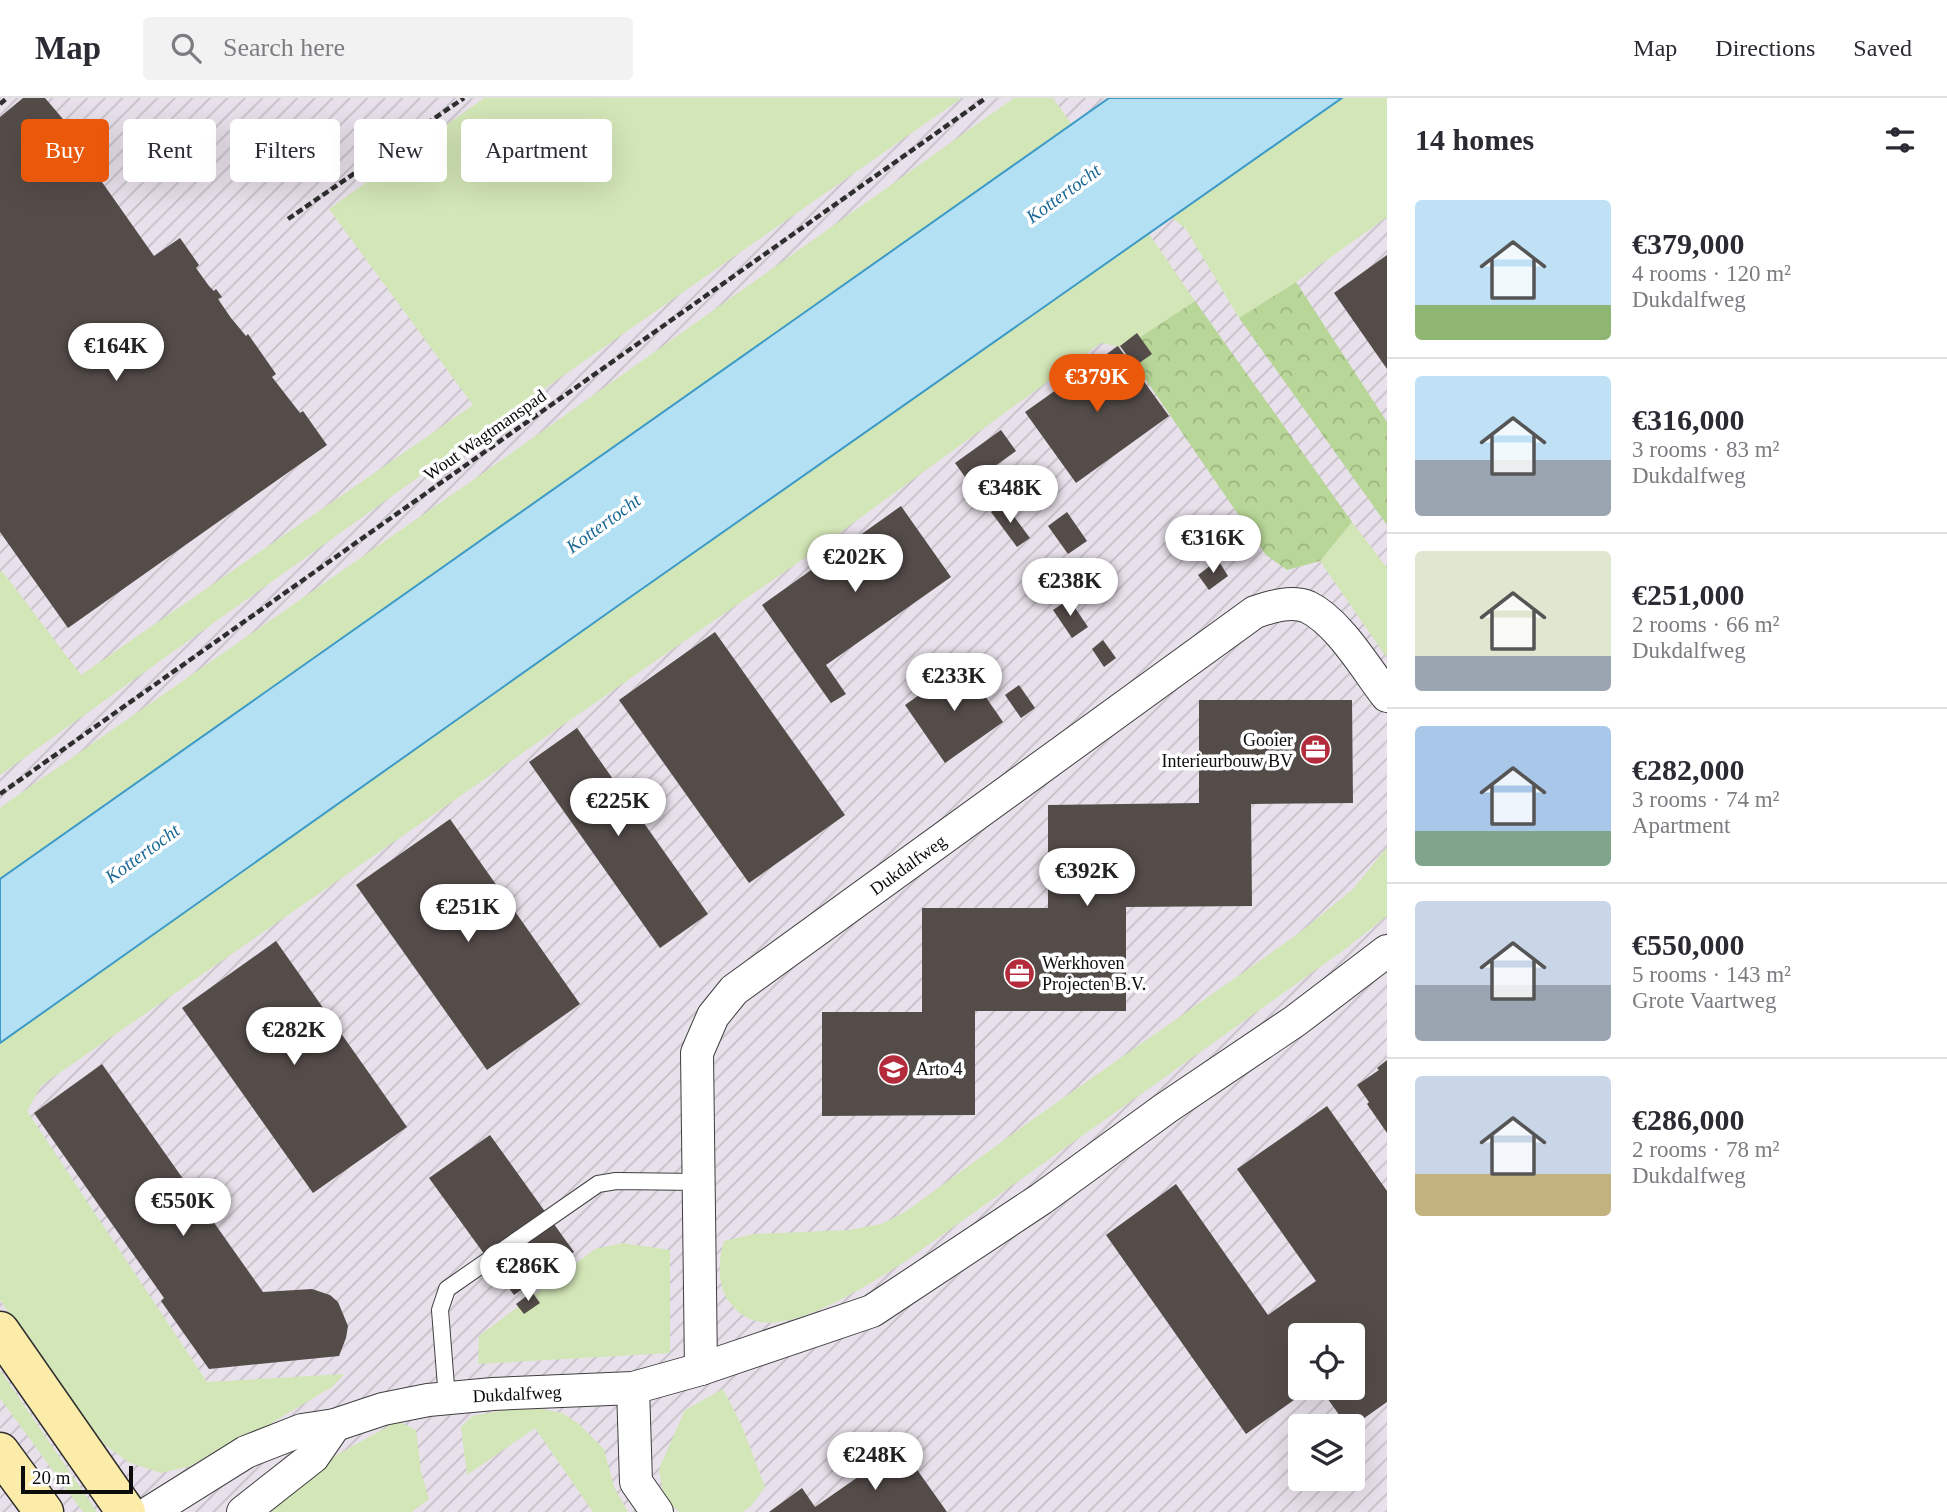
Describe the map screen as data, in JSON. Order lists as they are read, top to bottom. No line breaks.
{"streets":{"street":["Dukdalfweg"],"path":["Wout Wagtmanspad"]},"water":["Kottertocht"],"places":{"office":["Gooier Interieurbouw BV","Werkhoven Projecten B.V."],"school or university":["Arto 4"]},"scale_bar":"20 m","page":{"header":"Map","search":"Search here","nav":["Map","Directions","Saved"],"heading":"14 homes","chip":["Buy","Rent","Filters","New","Apartment"],"list":[{"name":"€379,000","note":"4 rooms · 120 m² · Dukdalfweg"},{"name":"€316,000","note":"3 rooms · 83 m² · Dukdalfweg"},{"name":"€251,000","note":"2 rooms · 66 m² · Dukdalfweg"},{"name":"€282,000","note":"3 rooms · 74 m² · Apartment"},{"name":"€550,000","note":"5 rooms · 143 m² · Grote Vaartweg"},{"name":"€286,000","note":"2 rooms · 78 m² · Dukdalfweg"}],"price":["€164K","€379K","€348K","€316K","€202K","€238K","€233K","€225K","€392K","€251K","€282K","€550K","€286K","€248K"],"scale":"20 m"}}
